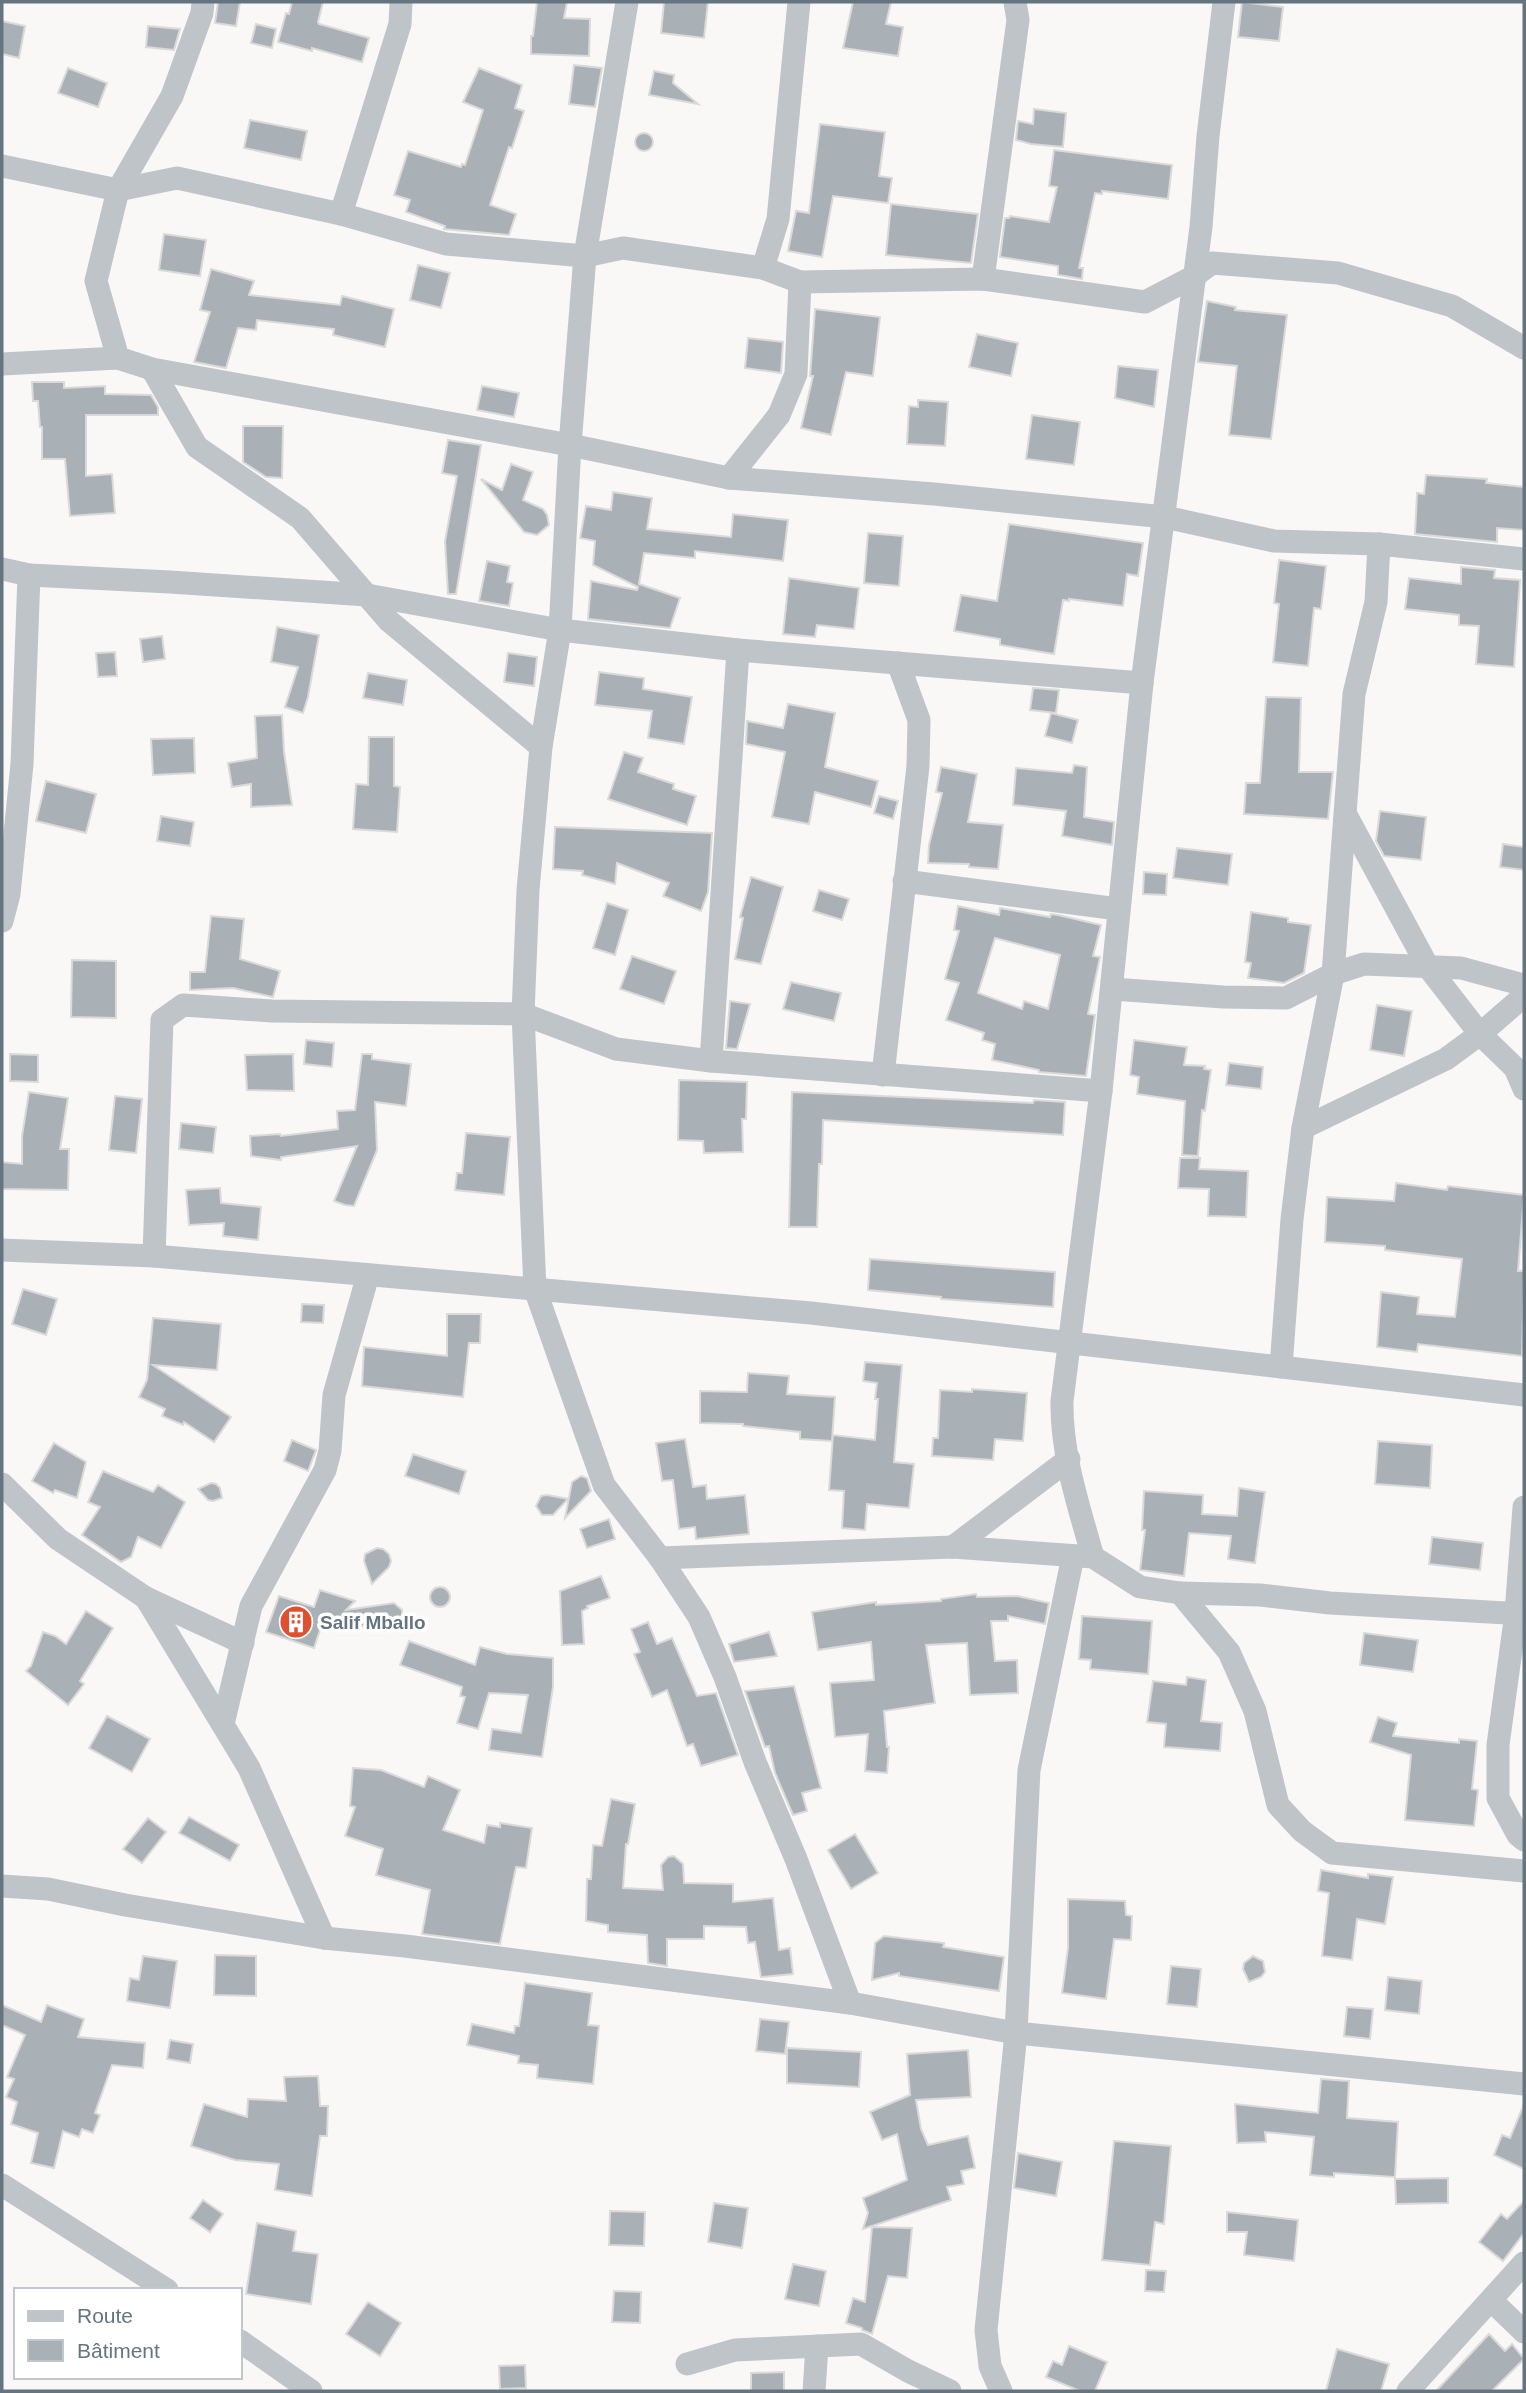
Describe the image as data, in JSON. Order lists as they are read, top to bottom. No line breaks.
{"places":{"building":["Salif Mballo"]},"legend":["Route","Bâtiment"]}
